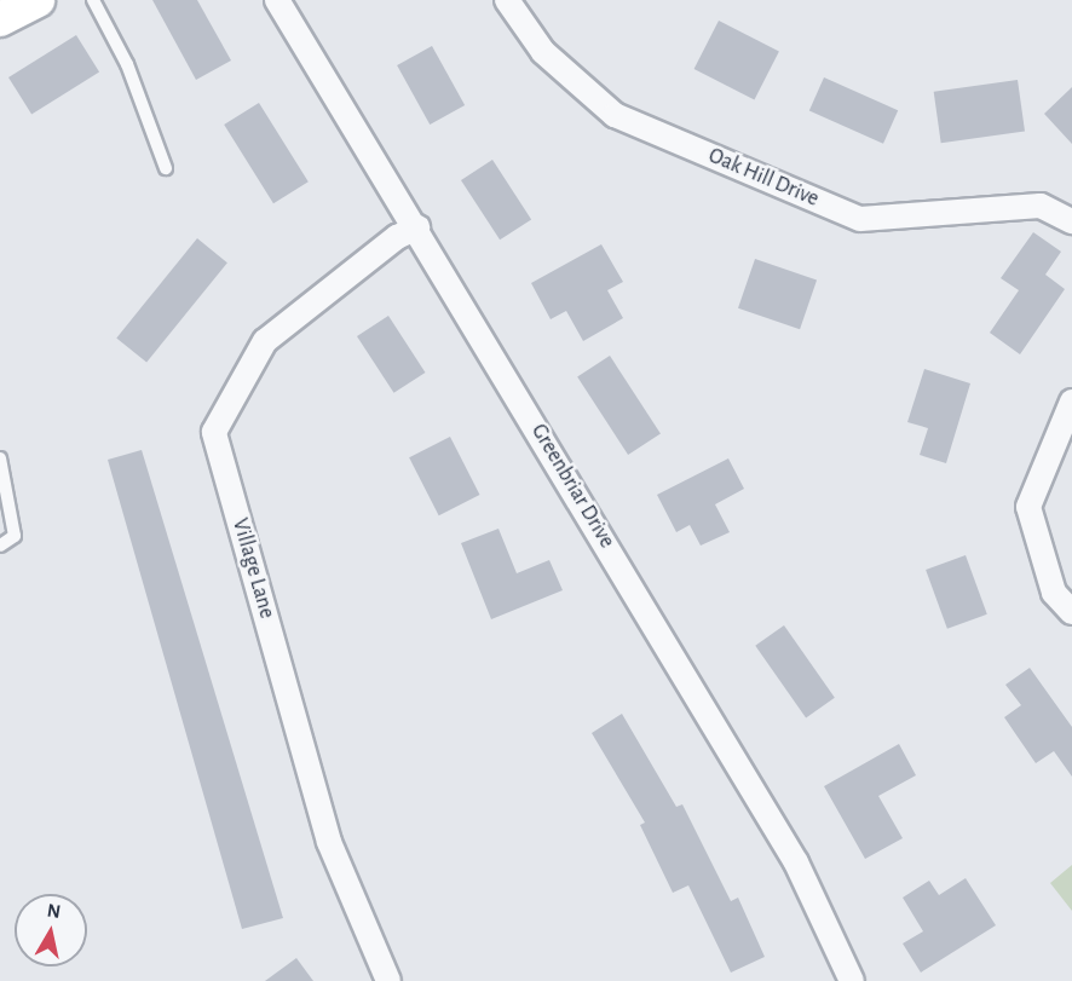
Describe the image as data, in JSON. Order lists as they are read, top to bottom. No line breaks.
{"streets":{"street":["Oak Hill Drive","Greenbriar Drive","Village Lane"]},"crossings":[["Greenbriar Drive","Village Lane"]],"north":"top"}
